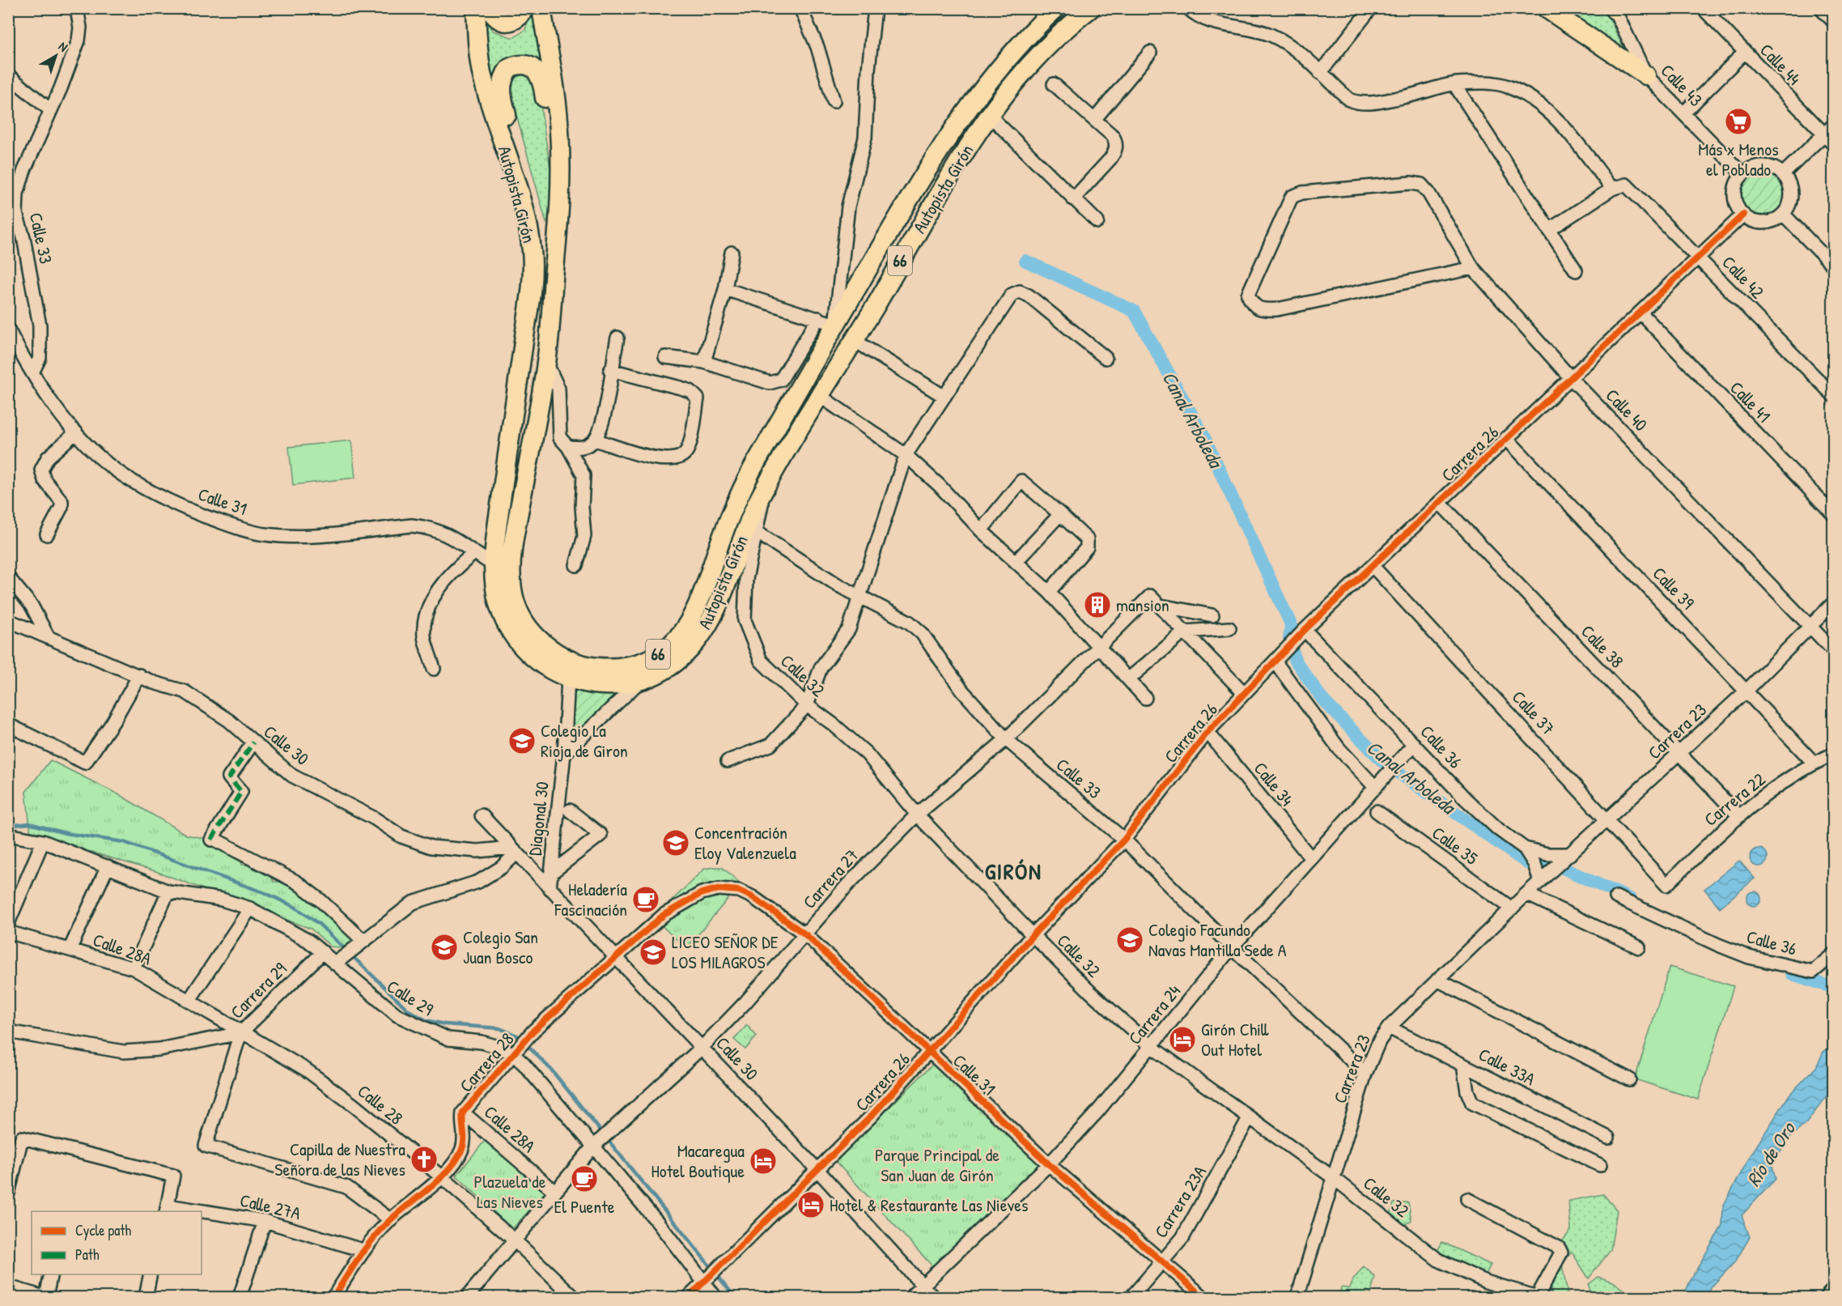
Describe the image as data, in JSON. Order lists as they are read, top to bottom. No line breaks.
{"streets":{"highway":["Autopista Girón","66"],"street":["Calle 44","Calle 43","Calle 33","Calle 42","Calle 41","Calle 40","Carrera 26","Calle 31","Calle 39","Calle 38","Calle 32","Calle 37","Carrera 23","Calle 30","Calle 36","Calle 34","Carrera 22","Diagonal 30","Calle 35","Carrera 27","Calle 28A","Carrera 29","Calle 29","Carrera 24","Carrera 28","Calle 33A","Calle 28","Carrera 23A","Calle 27A"]},"crossings":[["Calle 43","Carrera 26"],["Autopista Girón","Calle 31"],["Autopista Girón","Calle 32"],["Autopista Girón","Diagonal 30"],["Calle 33","Carrera 26"],["Calle 33","Calle 31"],["Calle 33","Calle 32"],["Calle 33","Carrera 23"],["Calle 33","Carrera 27"],["Calle 33","Carrera 24"],["Calle 42","Carrera 26"],["Calle 41","Carrera 26"],["Calle 40","Carrera 26"],["Calle 40","Carrera 23"],["Carrera 26","Calle 31"],["Carrera 26","Calle 39"],["Carrera 26","Calle 38"],["Carrera 26","Calle 32"],["Carrera 26","Calle 37"],["Carrera 26","Calle 30"],["Carrera 26","Calle 36"],["Carrera 26","Calle 34"],["Carrera 26","Calle 29"],["Calle 31","Carrera 27"],["Calle 31","Carrera 24"],["Calle 31","Carrera 28"],["Calle 31","Carrera 23A"],["Calle 39","Carrera 23"],["Calle 39","Carrera 22"],["Calle 38","Carrera 23"],["Calle 38","Carrera 22"],["Calle 32","Carrera 23"],["Calle 32","Carrera 27"],["Calle 32","Carrera 24"],["Calle 32","Carrera 23A"],["Calle 37","Carrera 23"],["Calle 37","Carrera 22"],["Carrera 23","Calle 36"],["Carrera 23","Calle 35"],["Carrera 23","Calle 33A"],["Calle 30","Diagonal 30"],["Calle 30","Carrera 27"],["Calle 30","Carrera 24"],["Calle 30","Carrera 28"],["Calle 36","Carrera 24"],["Calle 34","Carrera 24"],["Carrera 27","Calle 28A"],["Carrera 27","Calle 29"],["Carrera 27","Calle 28"],["Calle 28A","Carrera 29"],["Calle 28A","Carrera 28"],["Calle 28A","Calle 28"],["Carrera 29","Calle 29"],["Carrera 29","Carrera 28"],["Carrera 29","Calle 28"],["Calle 29","Carrera 28"],["Carrera 28","Calle 28"],["Carrera 28","Calle 27A"]],"districts":["GIRÓN"],"water":["Canal Arboleda","Río de Oro"],"parks":["Parque Principal de San Juan de Girón","Plazuela de Las Nieves"],"places":{"supermarket":["Más x Menos el Poblado"],"building":["mansion"],"school or university":["Colegio La Rioja de Giron","Concentración Eloy Valenzuela","Colegio Facundo Navas Mantilla Sede A","Colegio San Juan Bosco","LICEO SEÑOR DE LOS MILAGROS"],"cafe":["Heladería Fascinación","El Puente"],"hotel":["Girón Chill Out Hotel","Macaregua Hotel Boutique","Hotel & Restaurante Las Nieves"],"church":["Capilla de Nuestra Señora de las Nieves"]},"legend":["Cycle path","Path"],"north":"top right"}
